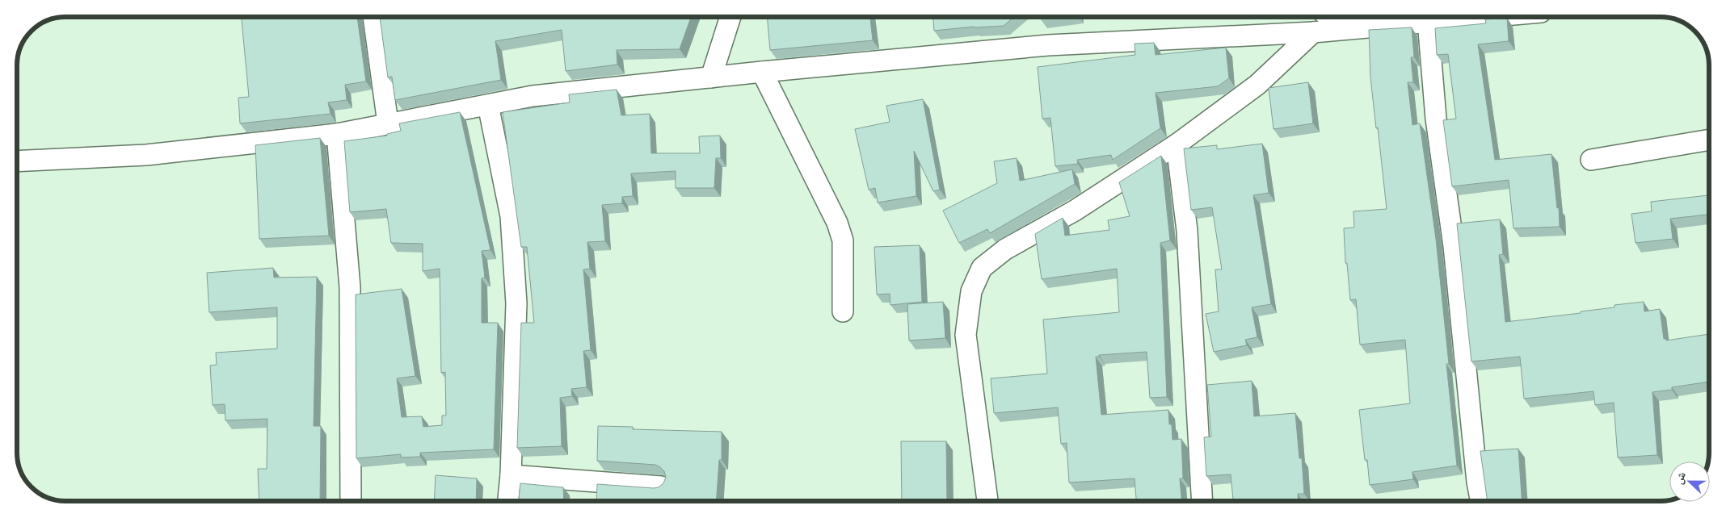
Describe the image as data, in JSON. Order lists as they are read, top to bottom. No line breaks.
{"north":"left"}
